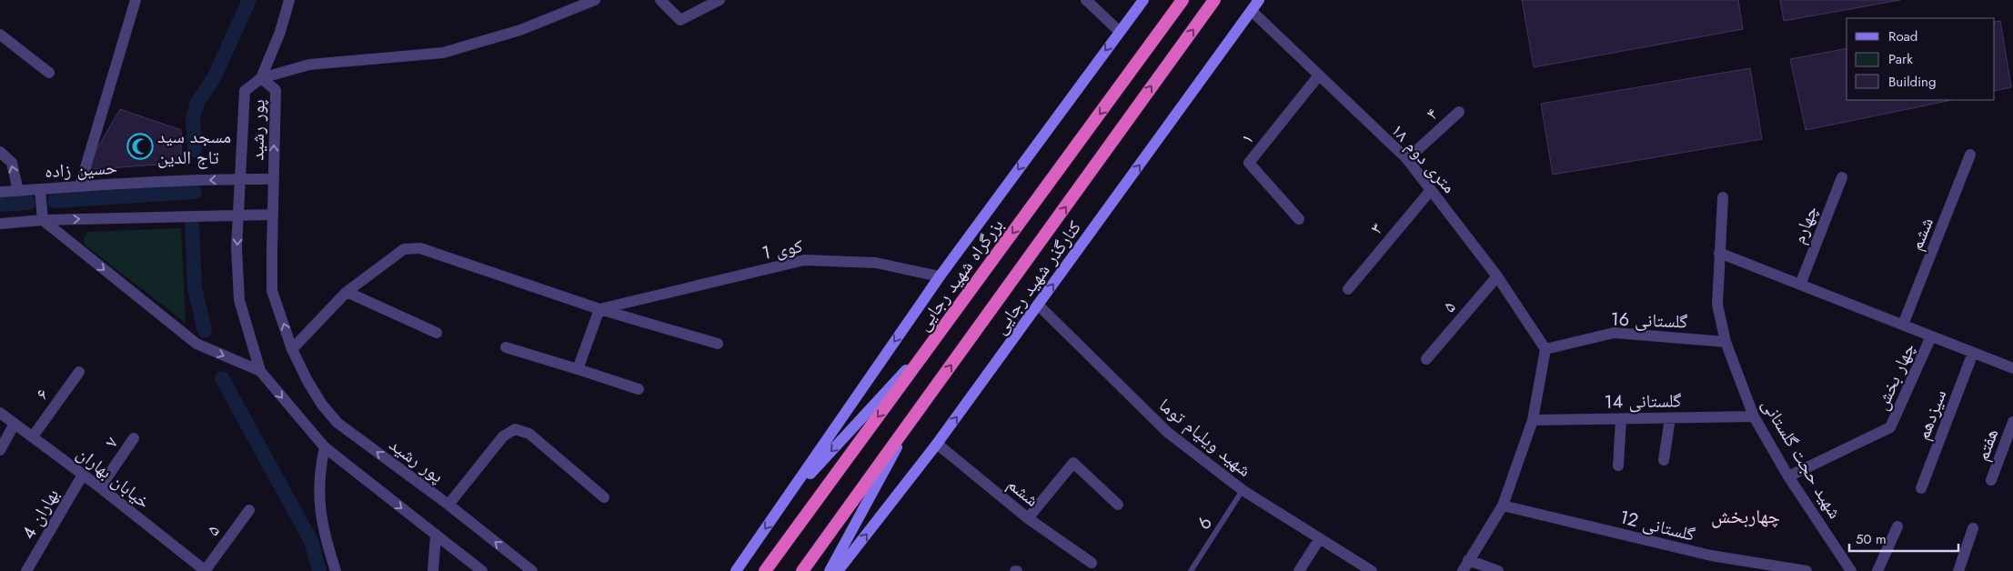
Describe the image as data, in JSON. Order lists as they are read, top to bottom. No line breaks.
{"streets":{"highway":["بزرگراه شهید رجایی"],"main road":["کنارگذر شهید رجایی"],"street":["۴","پور رشید","۱","۱۸ متری دوم","حسین زاده","چهارم","۳","ششم","کوی 1","۵","گلستانی 16","چهار بخش","۶","گلستانی 14","سیزدهم","شهید ویلیام توما","۷","هفتم","شهید حجت گلستانی","خیابان بهاران","بهاران 4","گلستانی 12"],"lane":["6"]},"crossings":[["۴","۱۸ متری دوم"],["پور رشید","حسین زاده"],["۱","۱۸ متری دوم"],["۱۸ متری دوم","۳"],["۱۸ متری دوم","کنارگذر شهید رجایی"],["۱۸ متری دوم","۵"],["۱۸ متری دوم","گلستانی 16"],["ششم","کنارگذر شهید رجایی"],["کنارگذر شهید رجایی","شهید ویلیام توما"],["۵","خیابان بهاران"],["گلستانی 16","شهید حجت گلستانی"],["چهار بخش","شهید حجت گلستانی"],["۶","خیابان بهاران"],["گلستانی 14","شهید حجت گلستانی"],["شهید ویلیام توما","6"],["۷","خیابان بهاران"],["خیابان بهاران","بهاران 4"]],"districts":["چهاربخش"],"places":{"mosque":["مسجد سید تاج الدین"]},"legend":["Road","Park","Building"],"scale_bar":"50 m"}
